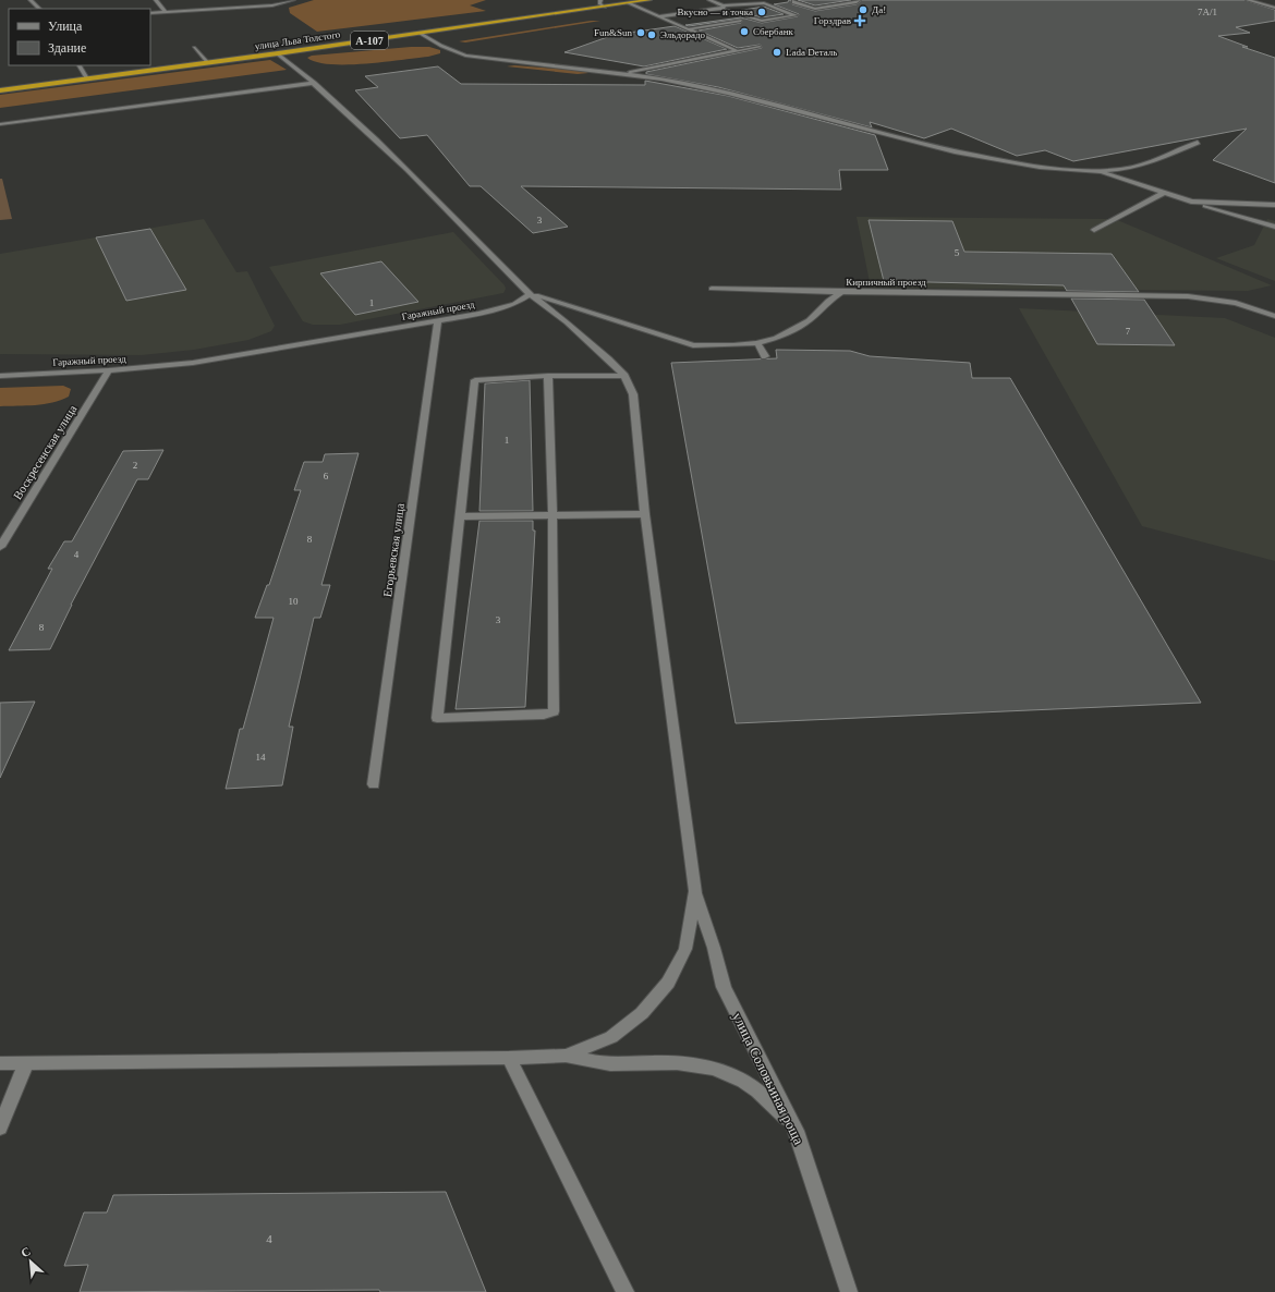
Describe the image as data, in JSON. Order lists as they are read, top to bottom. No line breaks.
{"streets":{"highway":["улица Льва Толстого","А-107"],"street":["Кирпичный проезд","Гаражный проезд","Воскресенская улица","Егорьевская улица","улица Соловьиная роща"]},"crossings":[["Кирпичный проезд","Гаражный проезд"],["Гаражный проезд","Воскресенская улица"],["Гаражный проезд","Егорьевская улица"]],"places":{"other":["Да!","Вкусно — и точка","Сбербанк","Fun&Sun","Эльдорадо","Lada Dеталь"],"health":["Горздрав"]},"house_numbers":["7А/1","3","5","1","7","1","2","6","8","4","10","3","8","14","4"],"legend":["Улица","Здание"],"north":"top left"}
